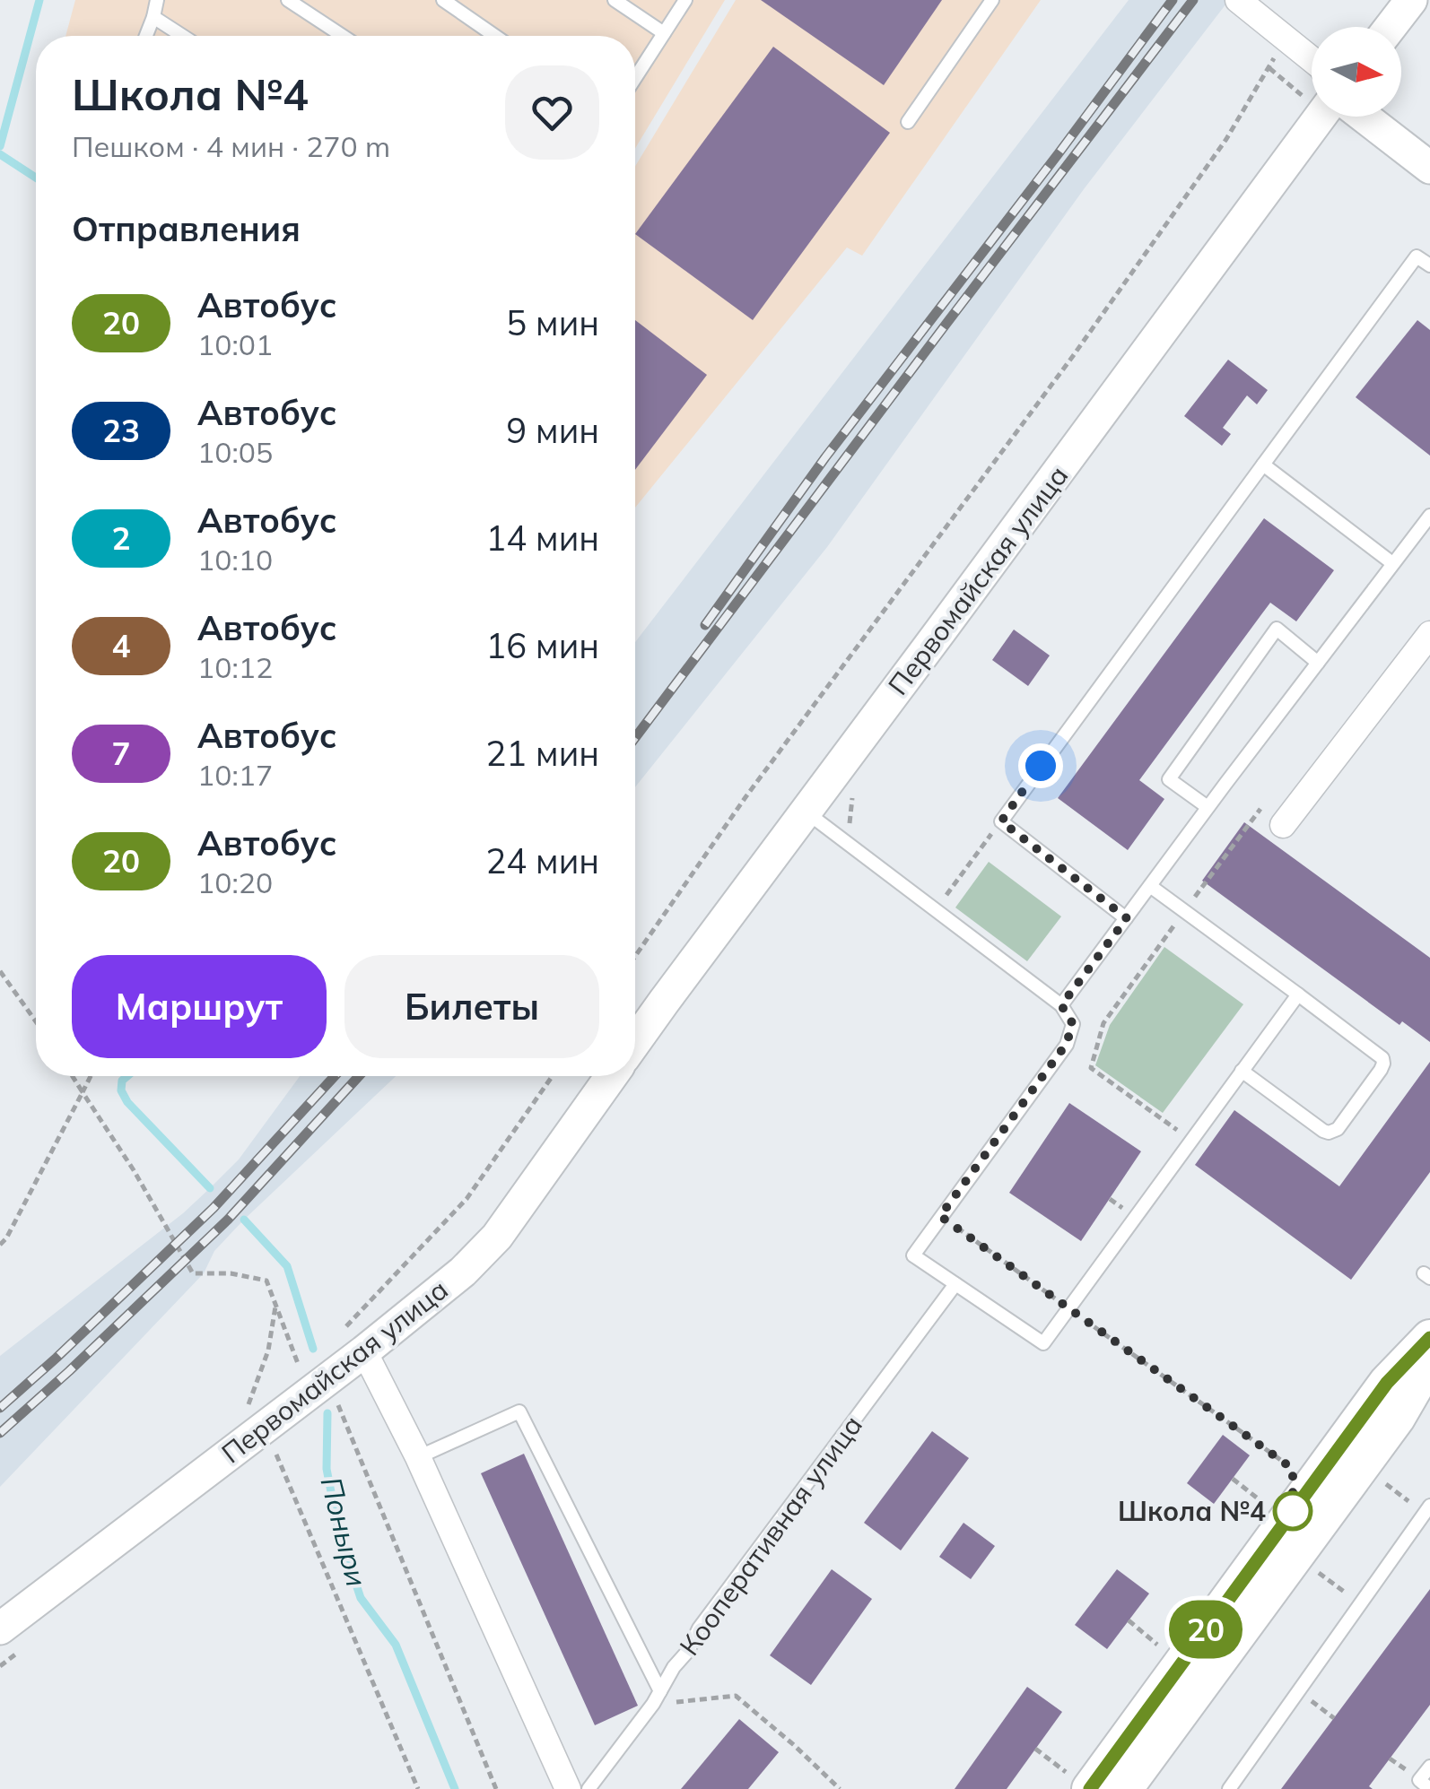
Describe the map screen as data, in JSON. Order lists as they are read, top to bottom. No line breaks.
{"streets":{"street":["Первомайская улица"],"lane":["Кооперативная улица"]},"water":["Поныри"],"places":["Школа №4"],"lines":["bus line 20"],"north":"right","page":{"on_map":"20","heading":[["Школа №4","Пешком · 4 мин · 270 m"],"Отправления"],"list":[{"mark":"20","name":"Автобус","note":"10:01","value":"5 мин"},{"mark":"23","name":"Автобус","note":"10:05","value":"9 мин"},{"mark":"2","name":"Автобус","note":"10:10","value":"14 мин"},{"mark":"4","name":"Автобус","note":"10:12","value":"16 мин"},{"mark":"7","name":"Автобус","note":"10:17","value":"21 мин"},{"mark":"20","name":"Автобус","note":"10:20","value":"24 мин"}],"buttons":["Маршрут","Билеты"]}}
